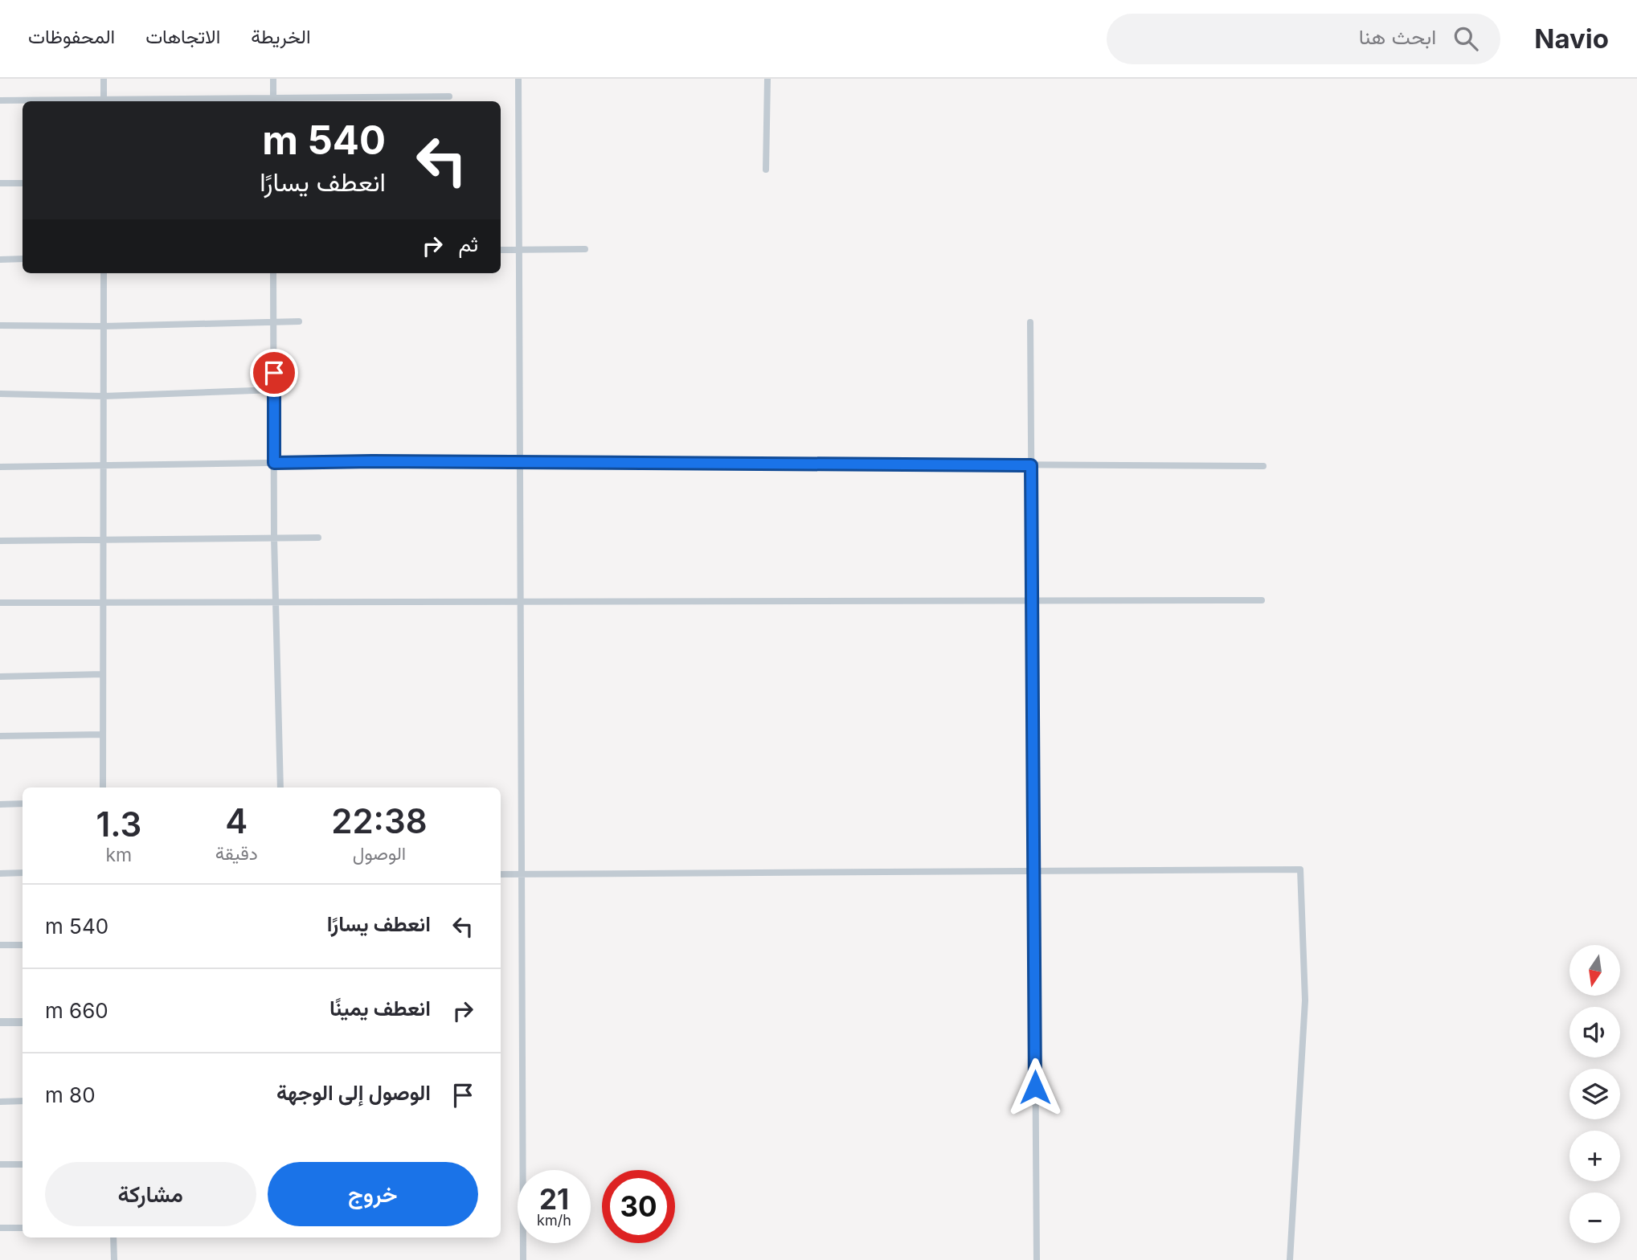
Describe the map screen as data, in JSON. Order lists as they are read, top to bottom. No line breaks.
{"north":"bottom","page":{"header":"Navio","search":"ابحث هنا","nav":["الخريطة","الاتجاهات","المحفوظات"],"turn":["540 m","انعطف يسارًا"],"then":"ثم","eta":["22:38","الوصول","4","دقيقة","1.3","km"],"list":[{"name":"انعطف يسارًا","value":"540 m"},{"name":"انعطف يمينًا","value":"660 m"},{"name":"الوصول إلى الوجهة","value":"80 m"}],"map_buttons":["+","−"],"buttons":["خروج","مشاركة"],"speed":"21 km/h","limit":"30"}}
